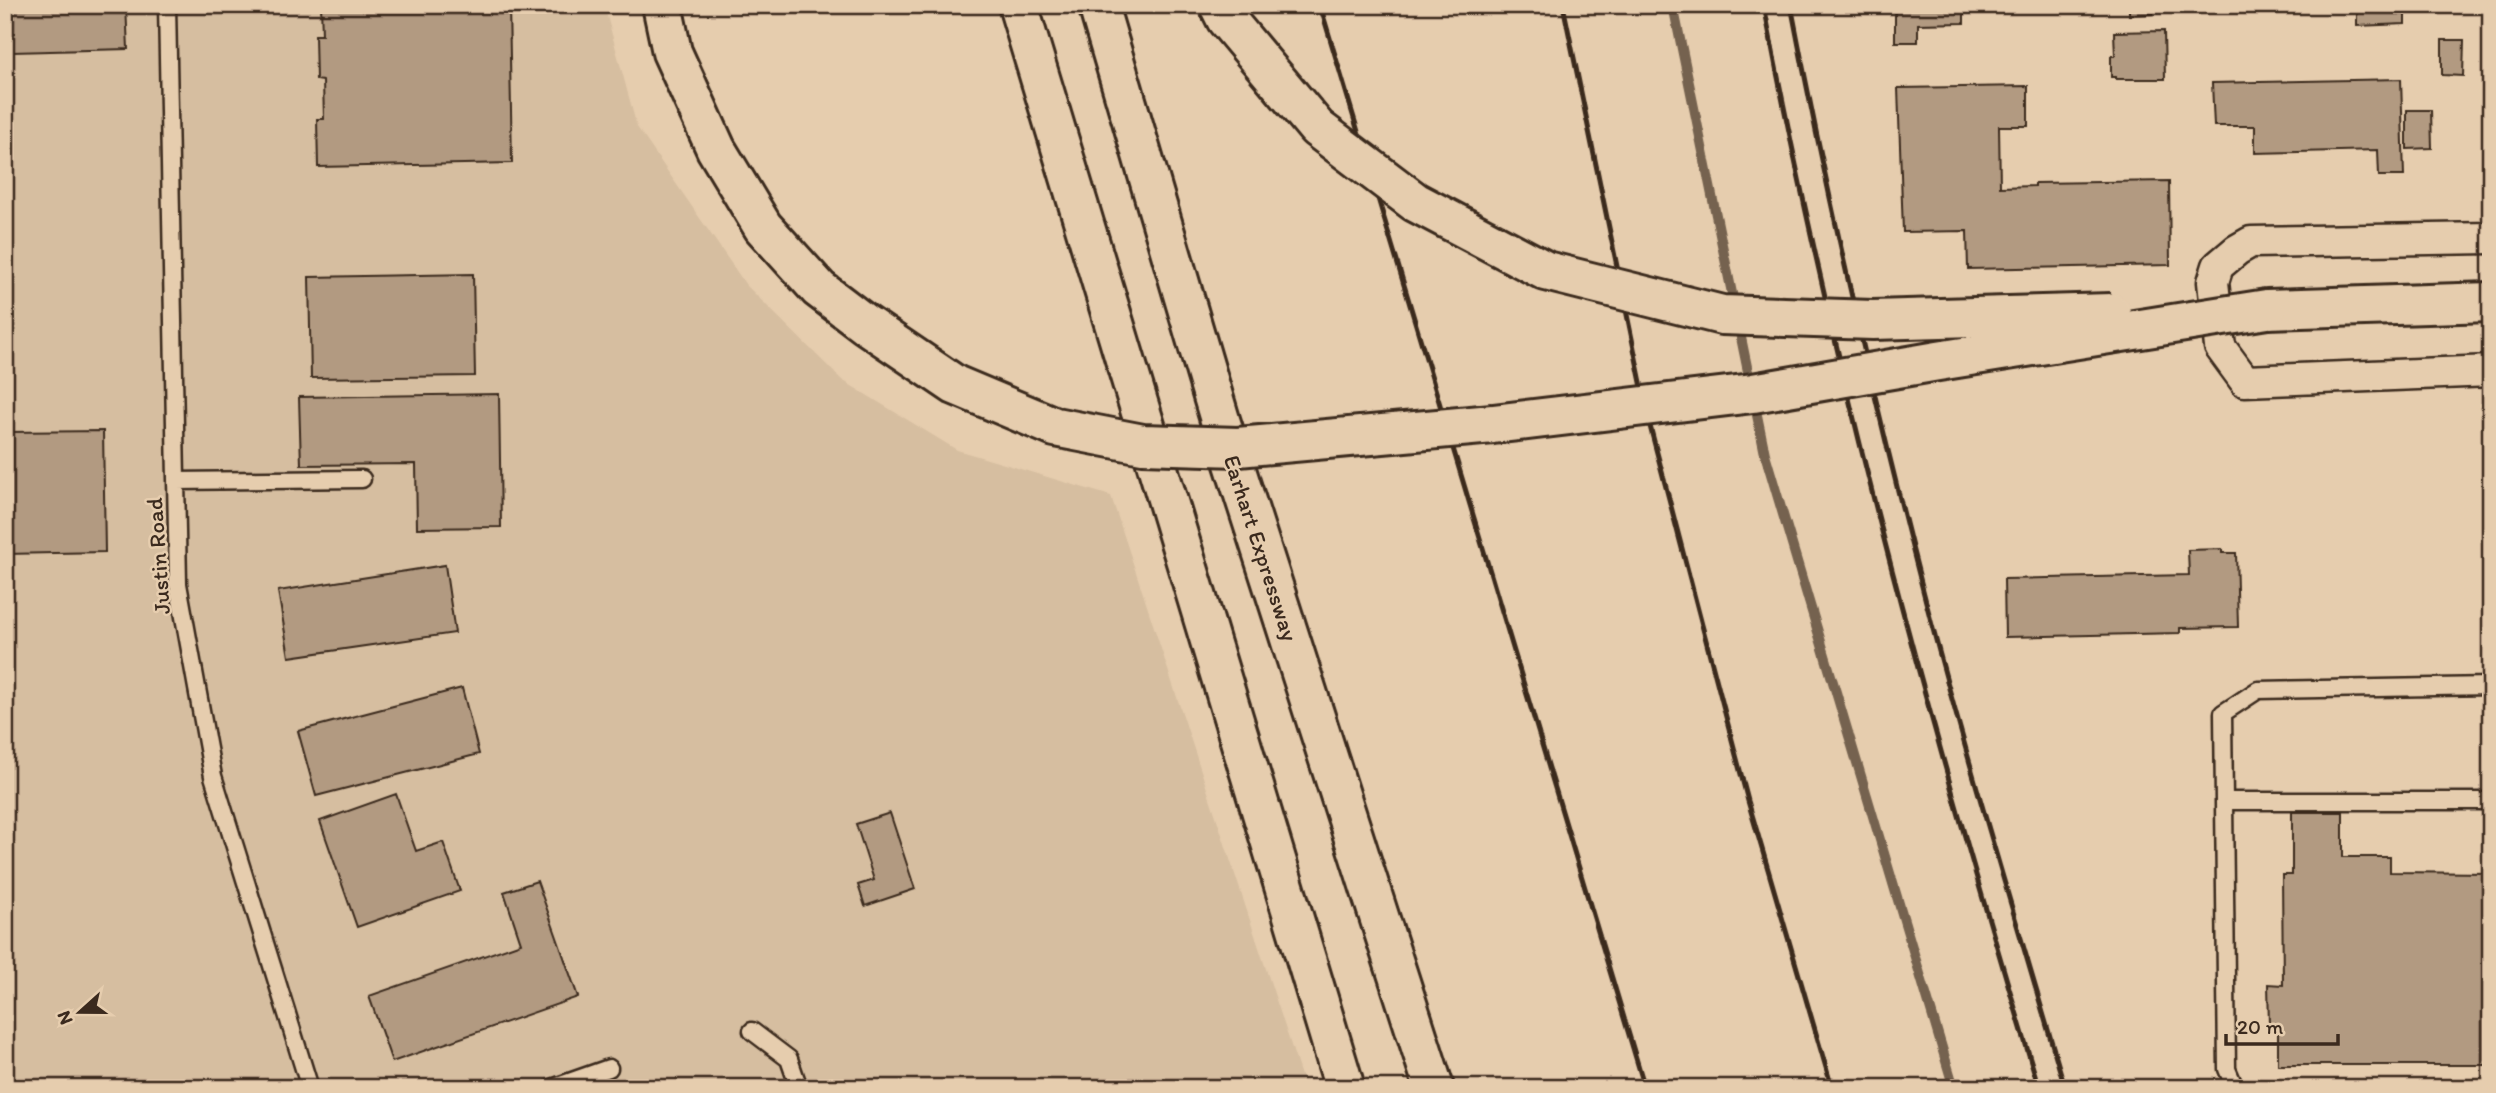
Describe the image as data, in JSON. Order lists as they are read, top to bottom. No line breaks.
{"streets":{"main road":["Earhart Expressway"],"lane":["Justin Road"]},"scale_bar":"20 m","north":"left"}
